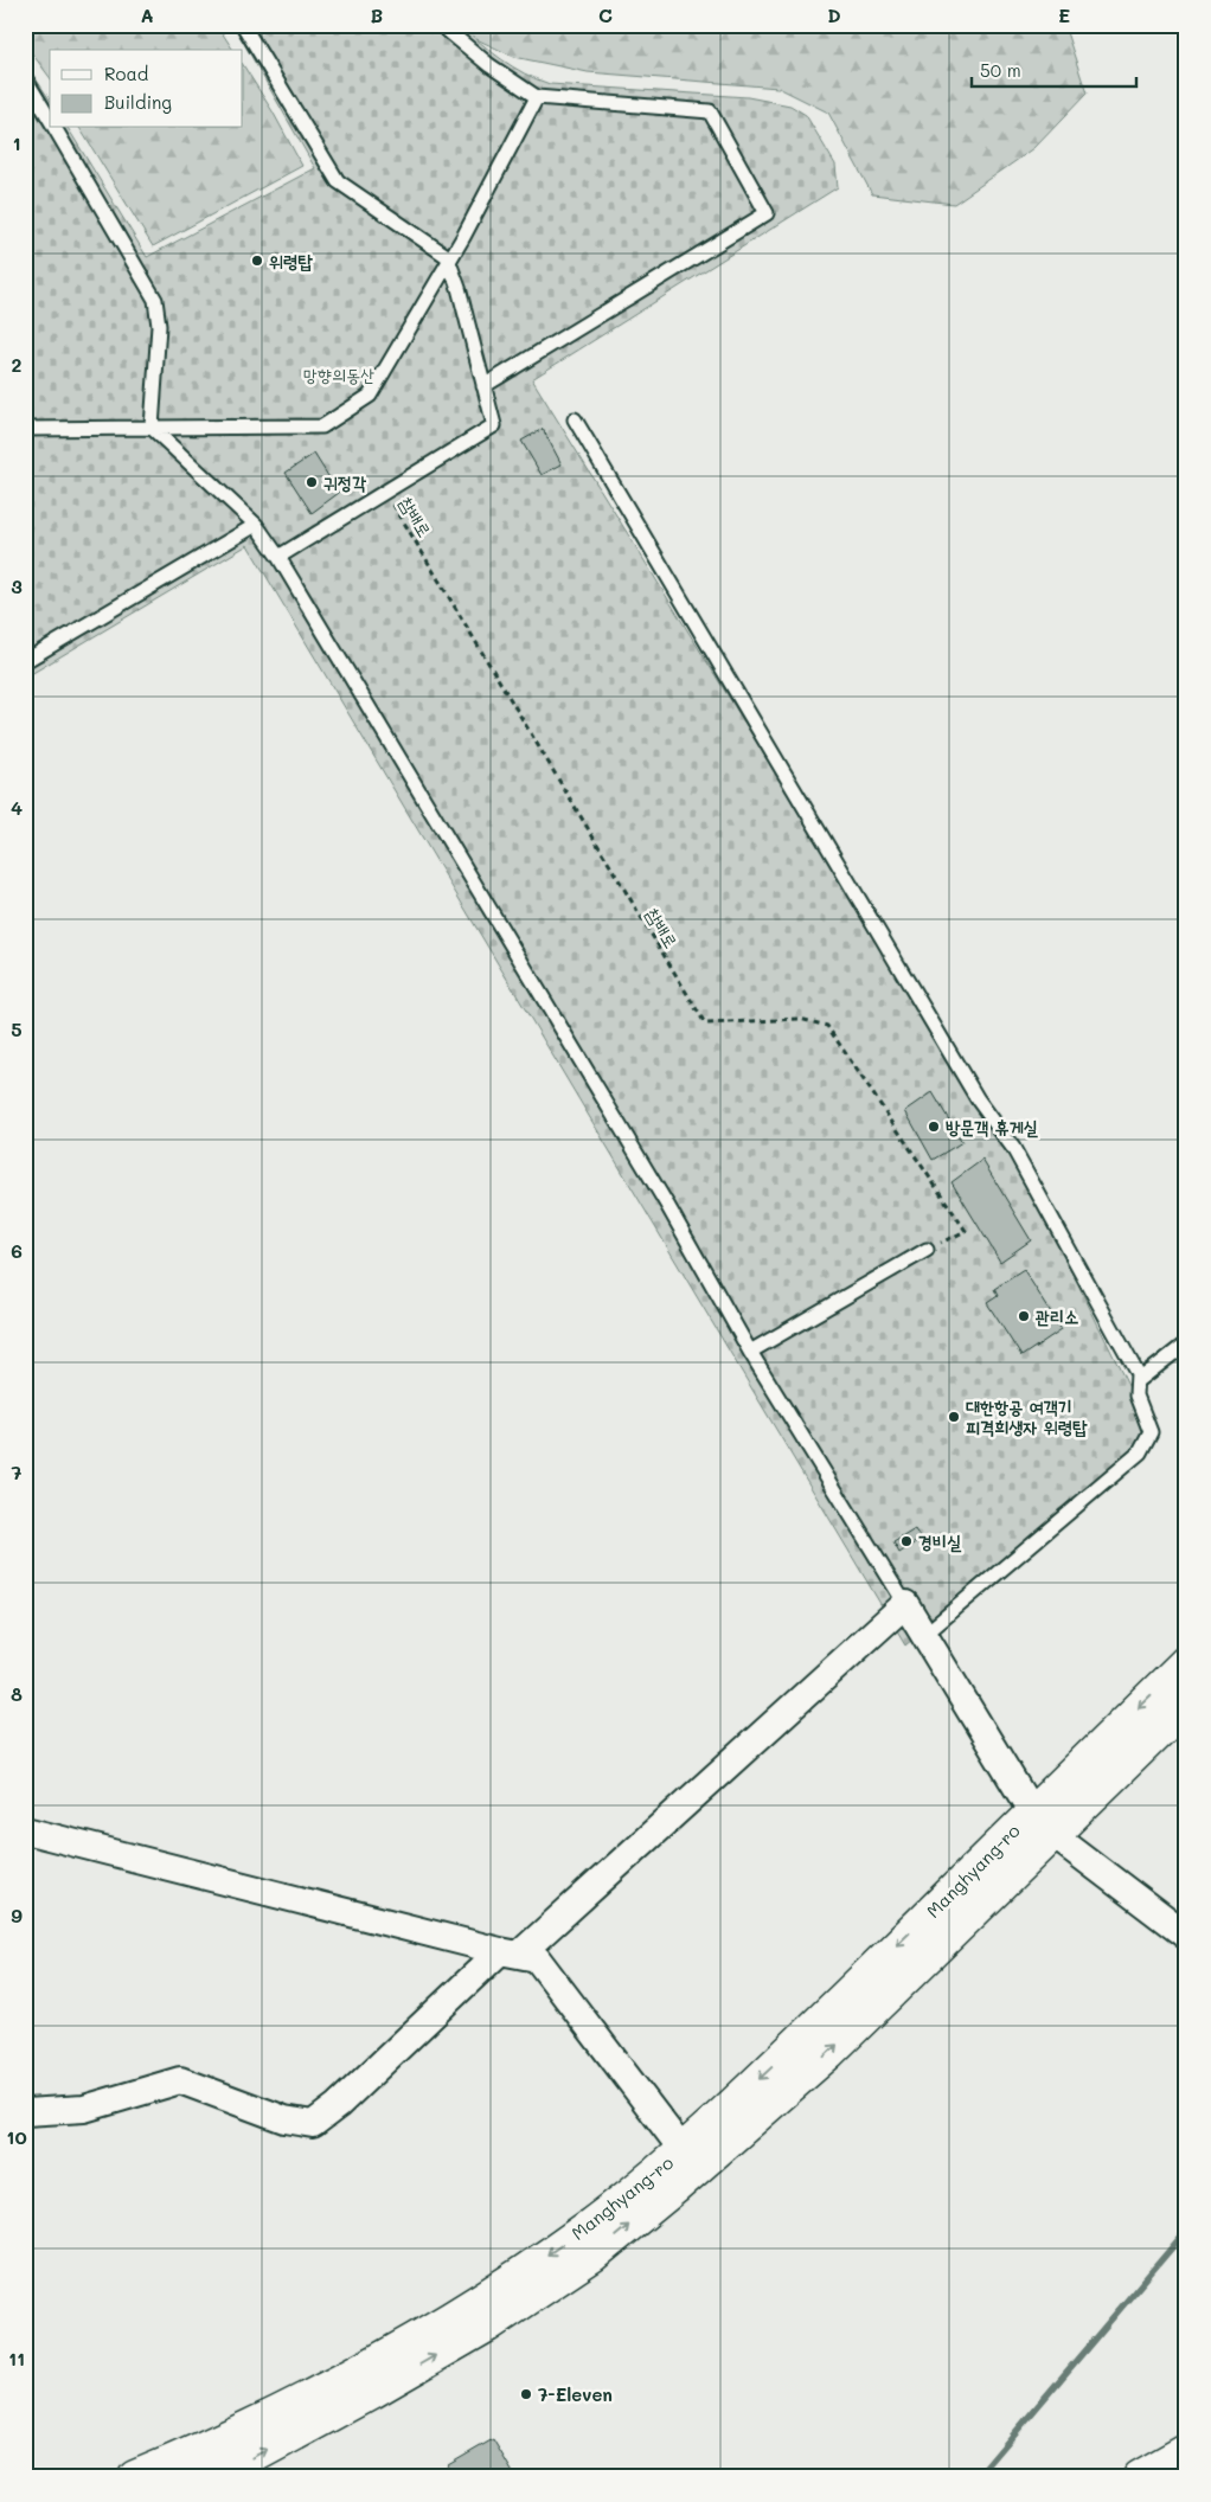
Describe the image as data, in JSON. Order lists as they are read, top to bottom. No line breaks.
{"streets":{"main road":["Manghyang-ro"],"path":["참배로"]},"parks":["망향의동산"],"places":["위령탑","귀정각","방문객 휴게실","관리소","대한항공 여객기 피격희생자 위령탑","경비실","7-Eleven"],"legend":["Road","Building"],"scale_bar":"50 m","grid":{"columns":["A","B","C","D","E"],"rows":["1","2","3","4","5","6","7","8","9","10","11"]}}
